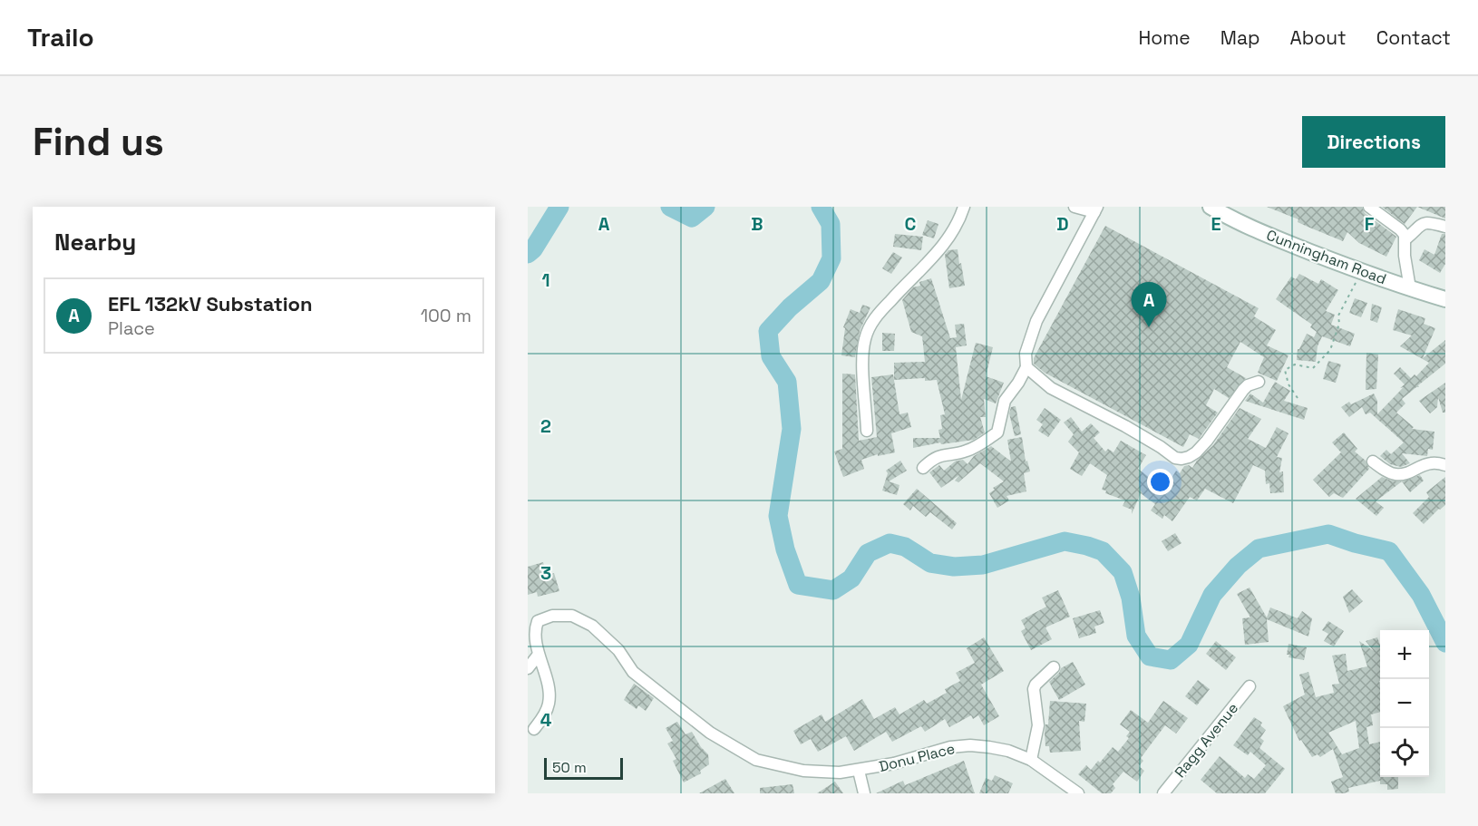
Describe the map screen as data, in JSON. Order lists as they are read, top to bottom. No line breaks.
{"streets":{"main road":["Cunningham Road"],"street":["Ragg Avenue","Donu Place"]},"scale_bar":"50 m","page":{"header":"Trailo","nav":["Home","Map","About","Contact"],"buttons":"Directions","title":"Find us","heading":"Nearby","list":[{"mark":"A","name":"EFL 132kV Substation","note":"Place","value":"100 m"}],"pins":"A","map_buttons":["+","−"],"scale":"50 m"},"grid":{"columns":["A","B","C","D","E","F"],"rows":["1","2","3","4"]}}
